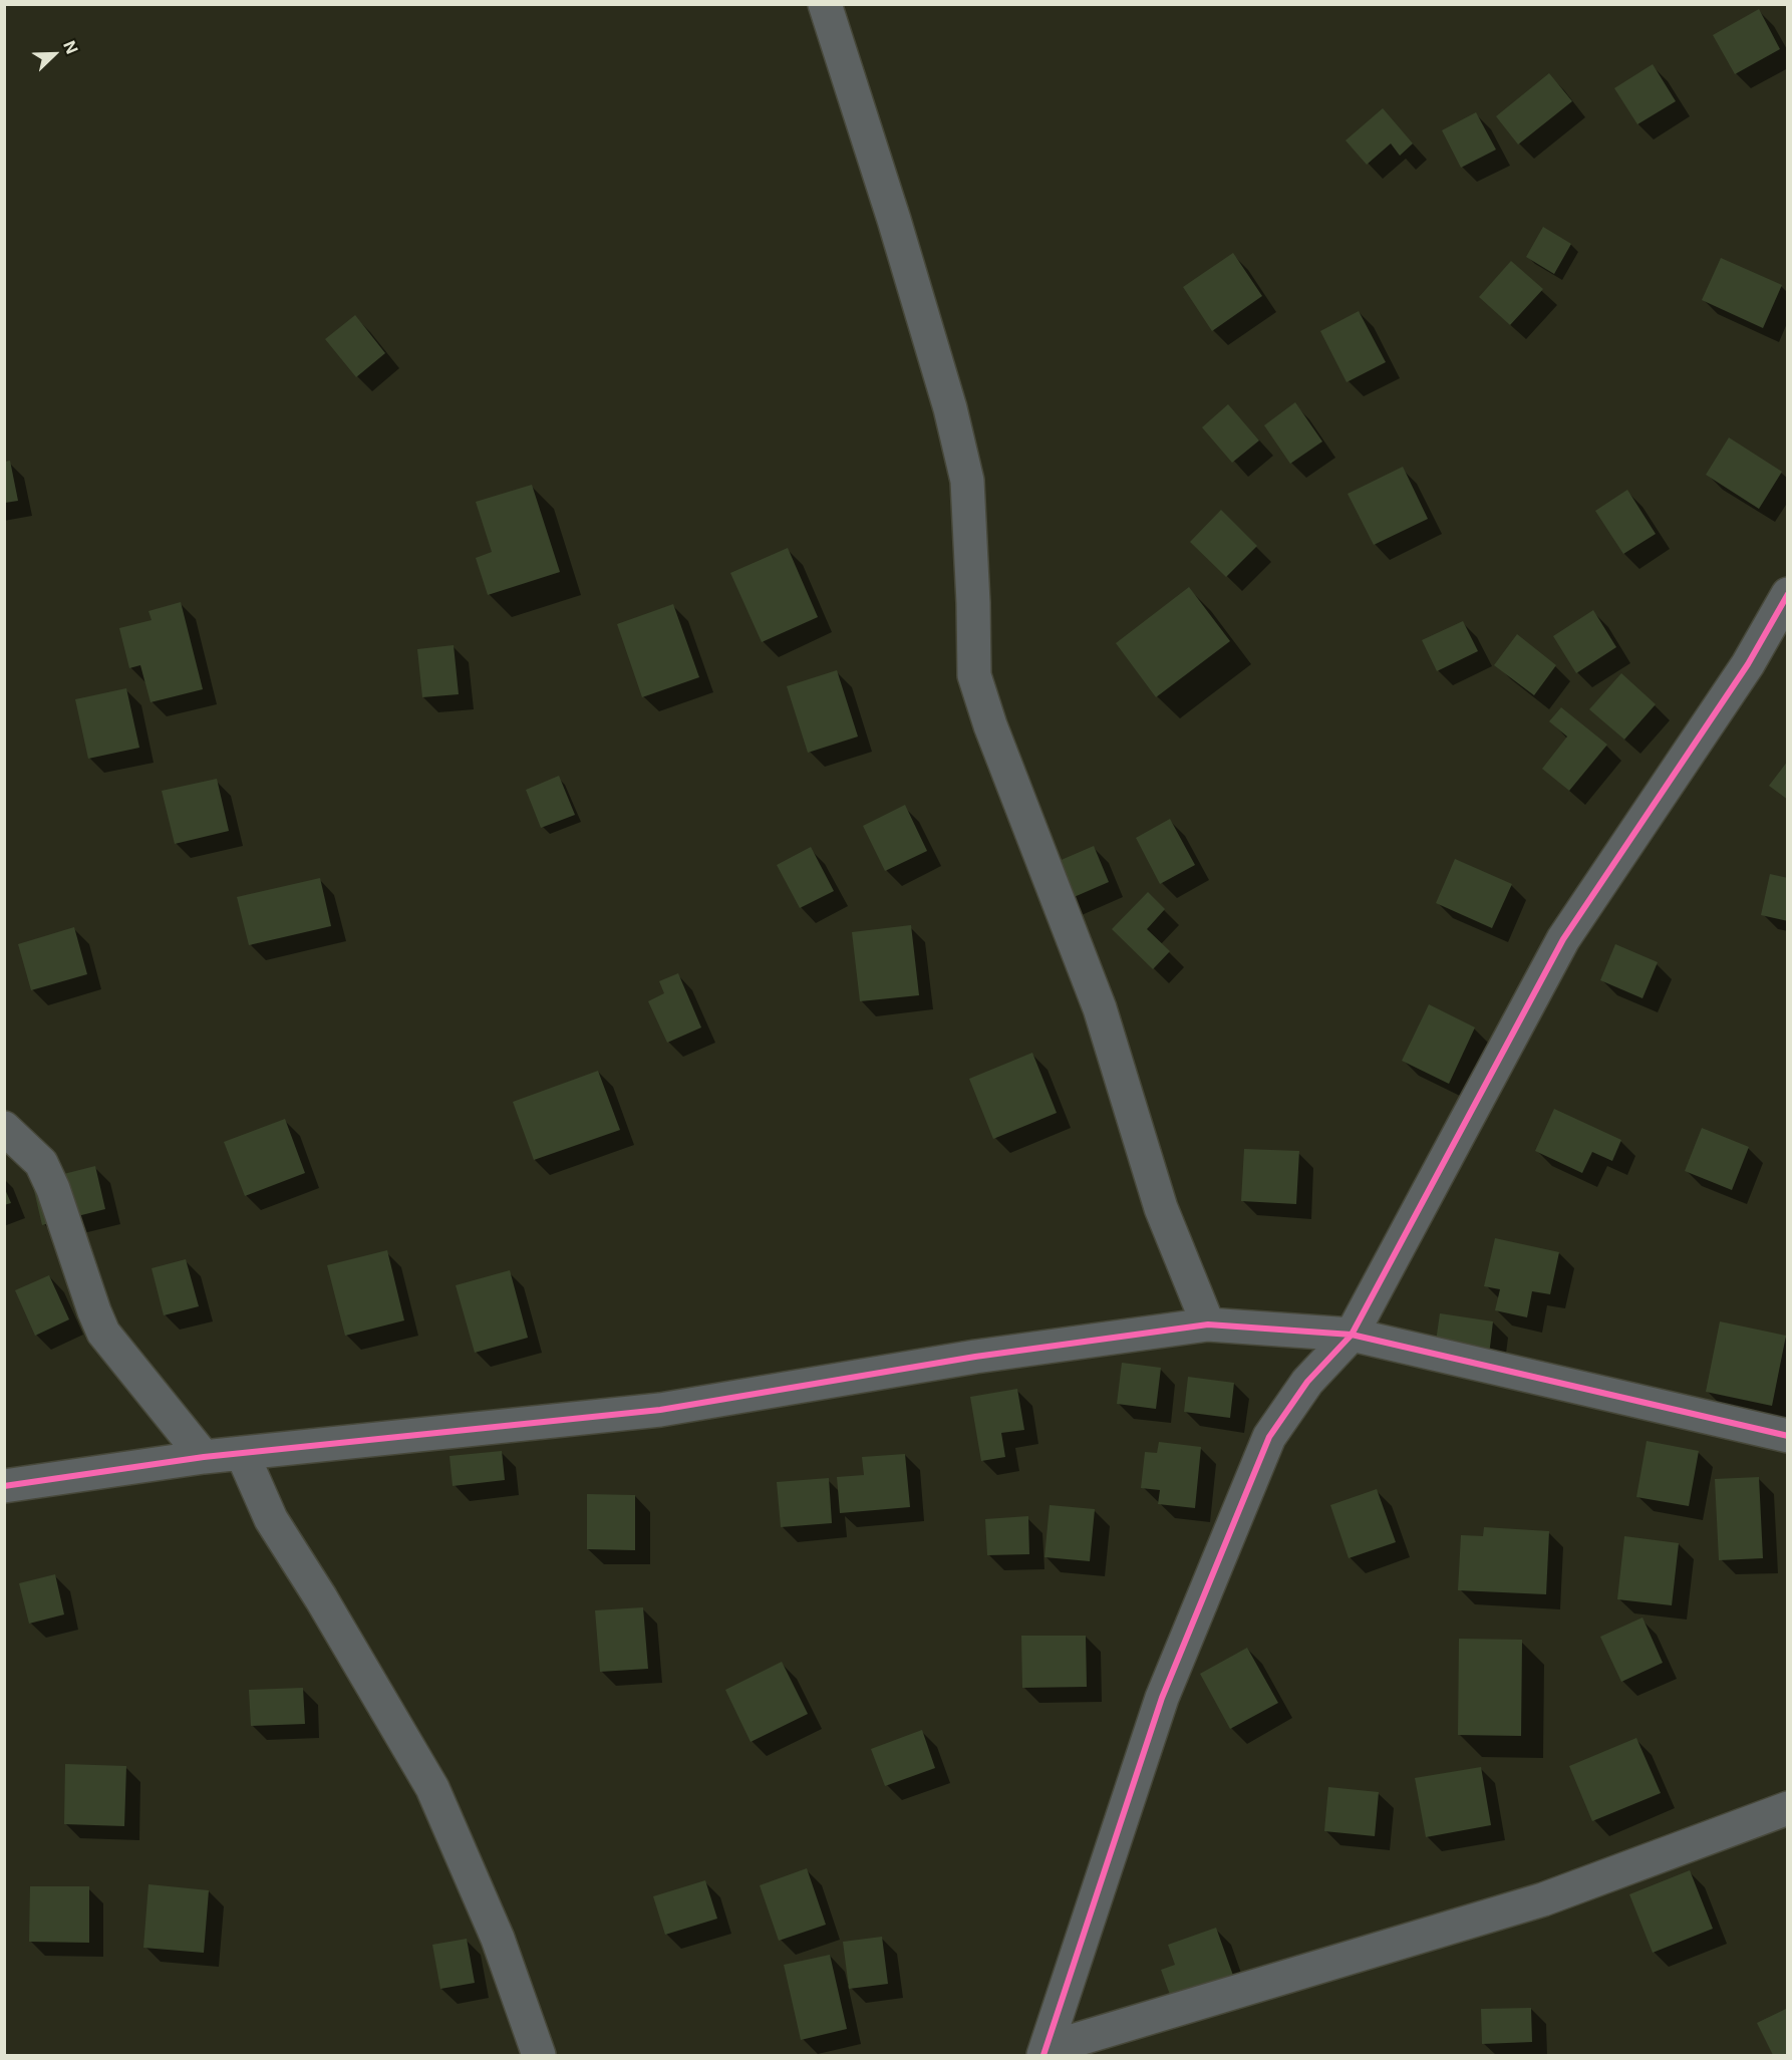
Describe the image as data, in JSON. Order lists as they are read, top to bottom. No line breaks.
{"north":"top right"}
